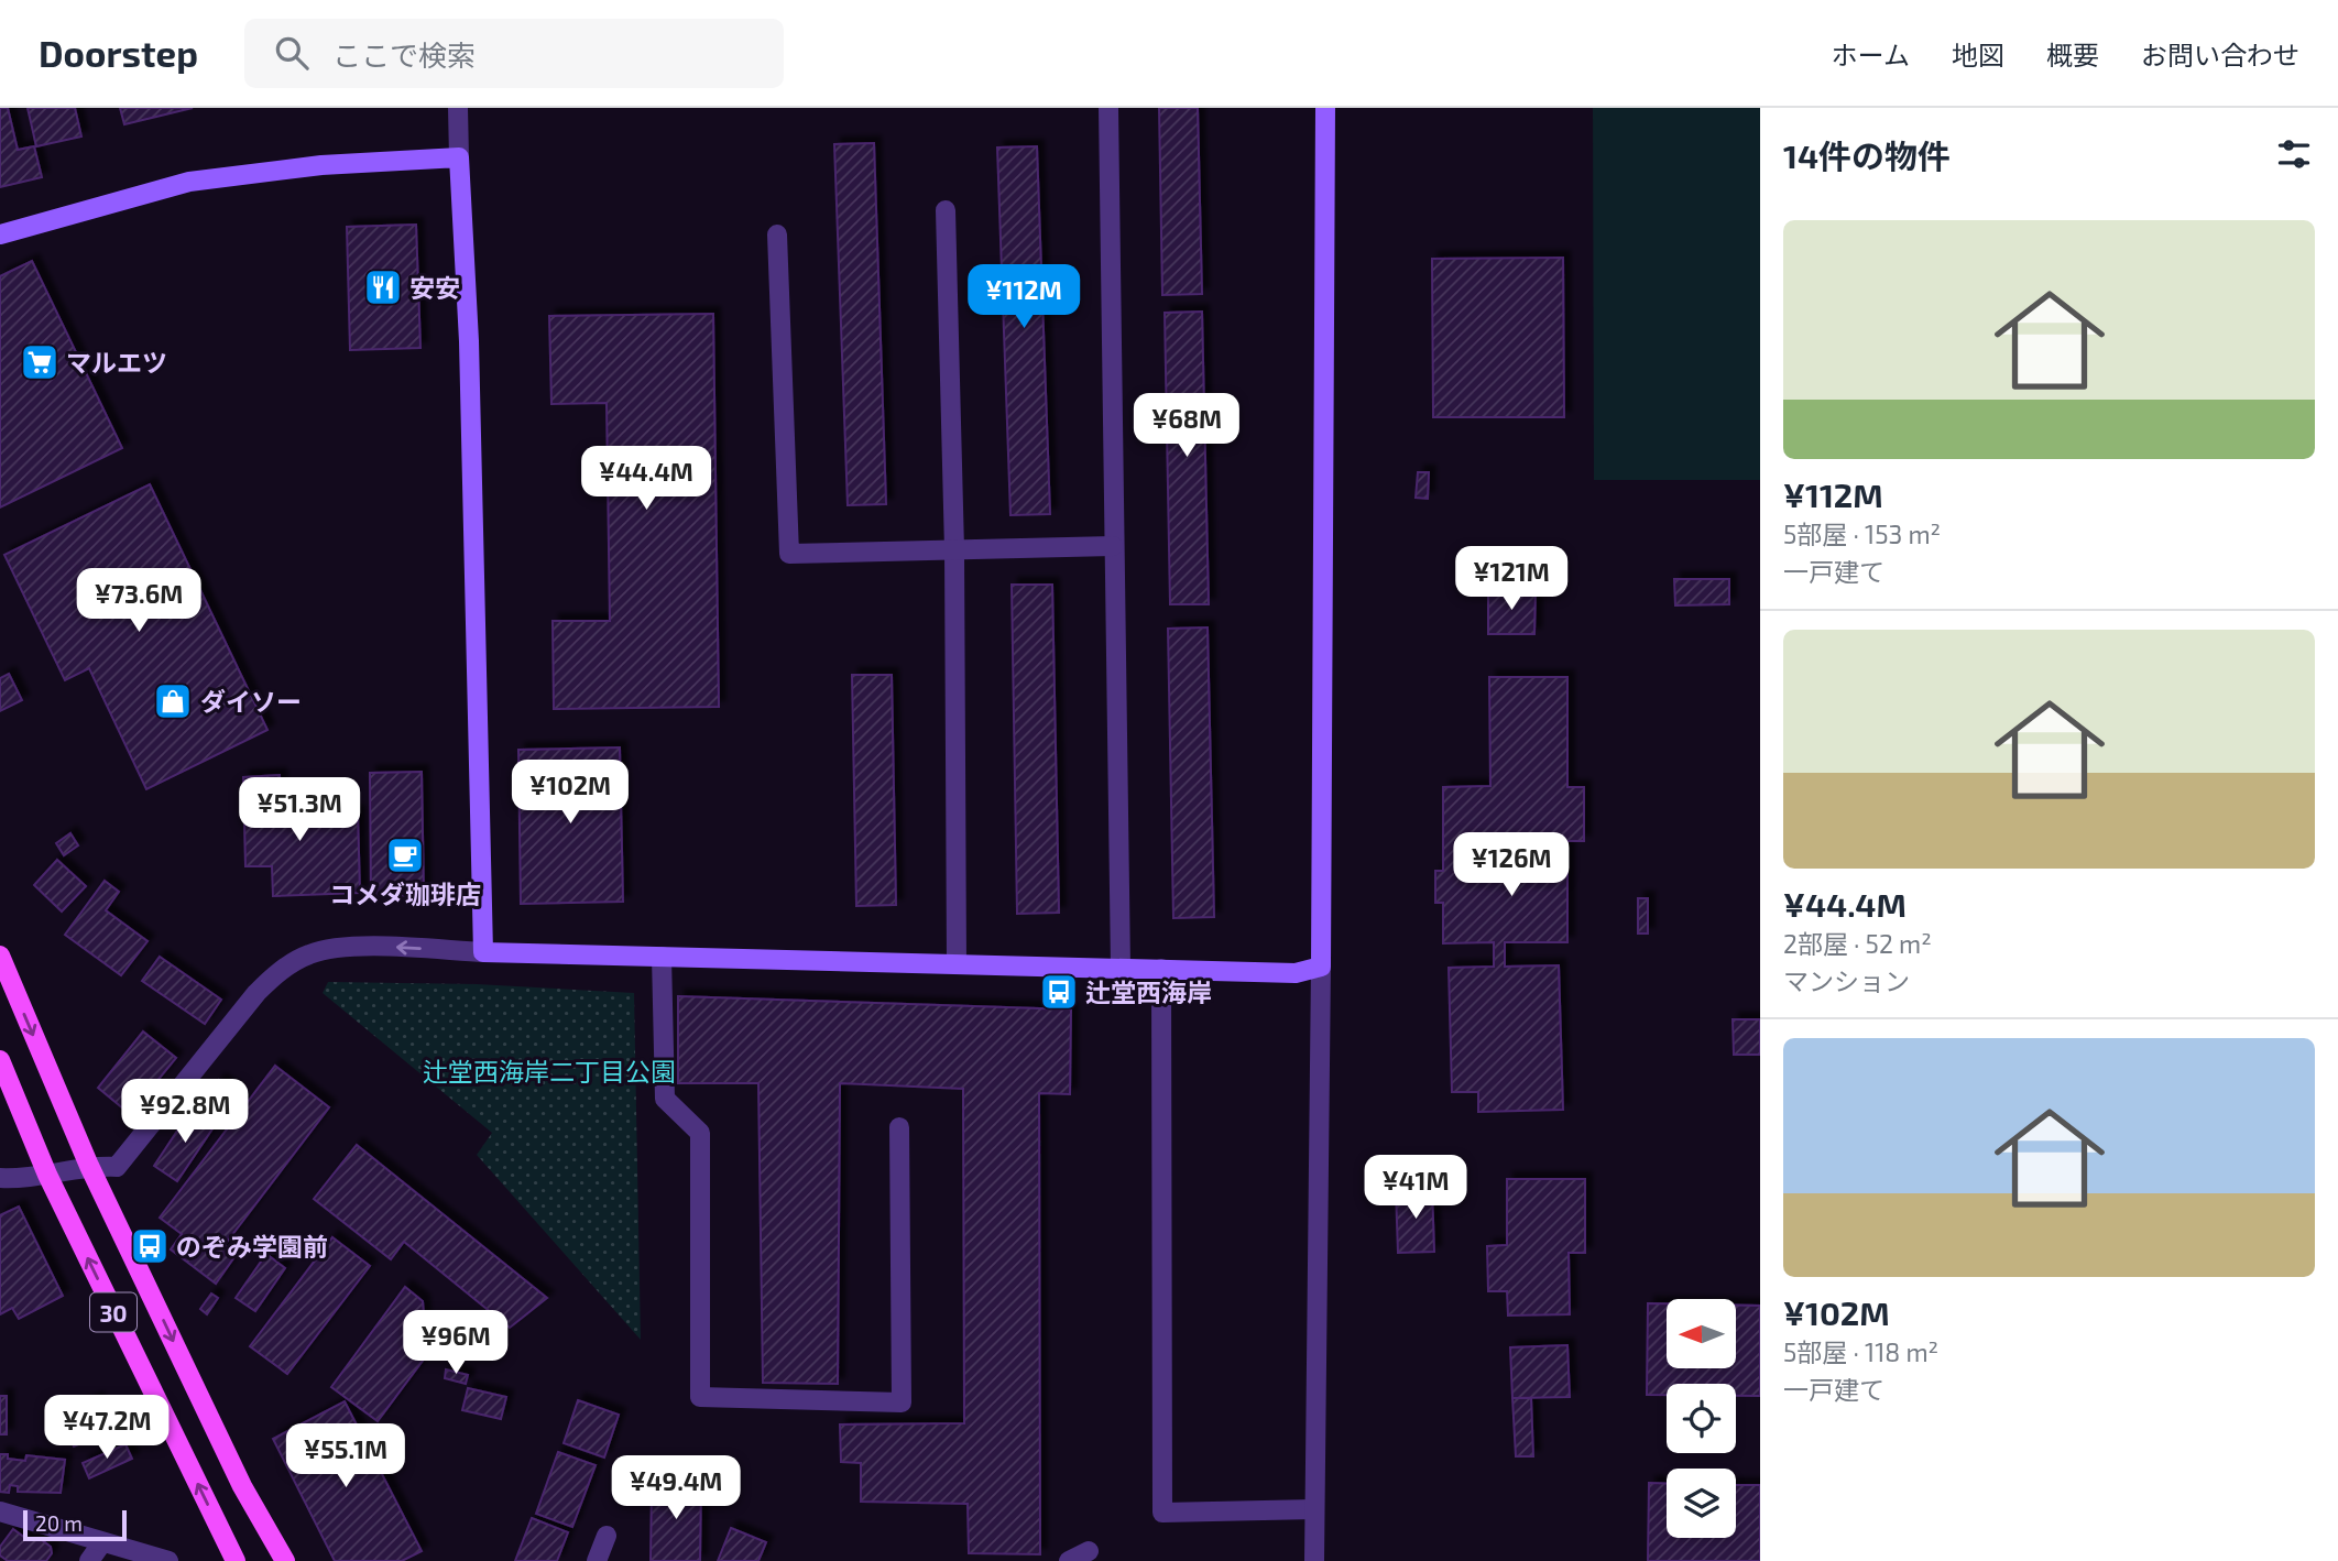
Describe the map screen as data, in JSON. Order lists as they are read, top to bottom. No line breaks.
{"streets":{"main road":["30"]},"parks":["辻堂西海岸二丁目公園"],"places":{"restaurant":["安安"],"supermarket":["マルエツ"],"shop":["ダイソー"],"cafe":["コメダ珈琲店"],"bus stop":["辻堂西海岸","のぞみ学園前"]},"scale_bar":"20 m","north":"left","page":{"header":"Doorstep","search":"ここで検索","nav":["ホーム","地図","概要","お問い合わせ"],"heading":"14件の物件","list":[{"name":"¥112M","note":"5部屋 · 153 m² · 一戸建て"},{"name":"¥44.4M","note":"2部屋 · 52 m² · マンション"},{"name":"¥102M","note":"5部屋 · 118 m² · 一戸建て"}],"price":["¥112M","¥68M","¥44.4M","¥121M","¥73.6M","¥102M","¥51.3M","¥126M","¥92.8M","¥41M","¥96M","¥47.2M","¥55.1M","¥49.4M"],"scale":"20 m"}}
